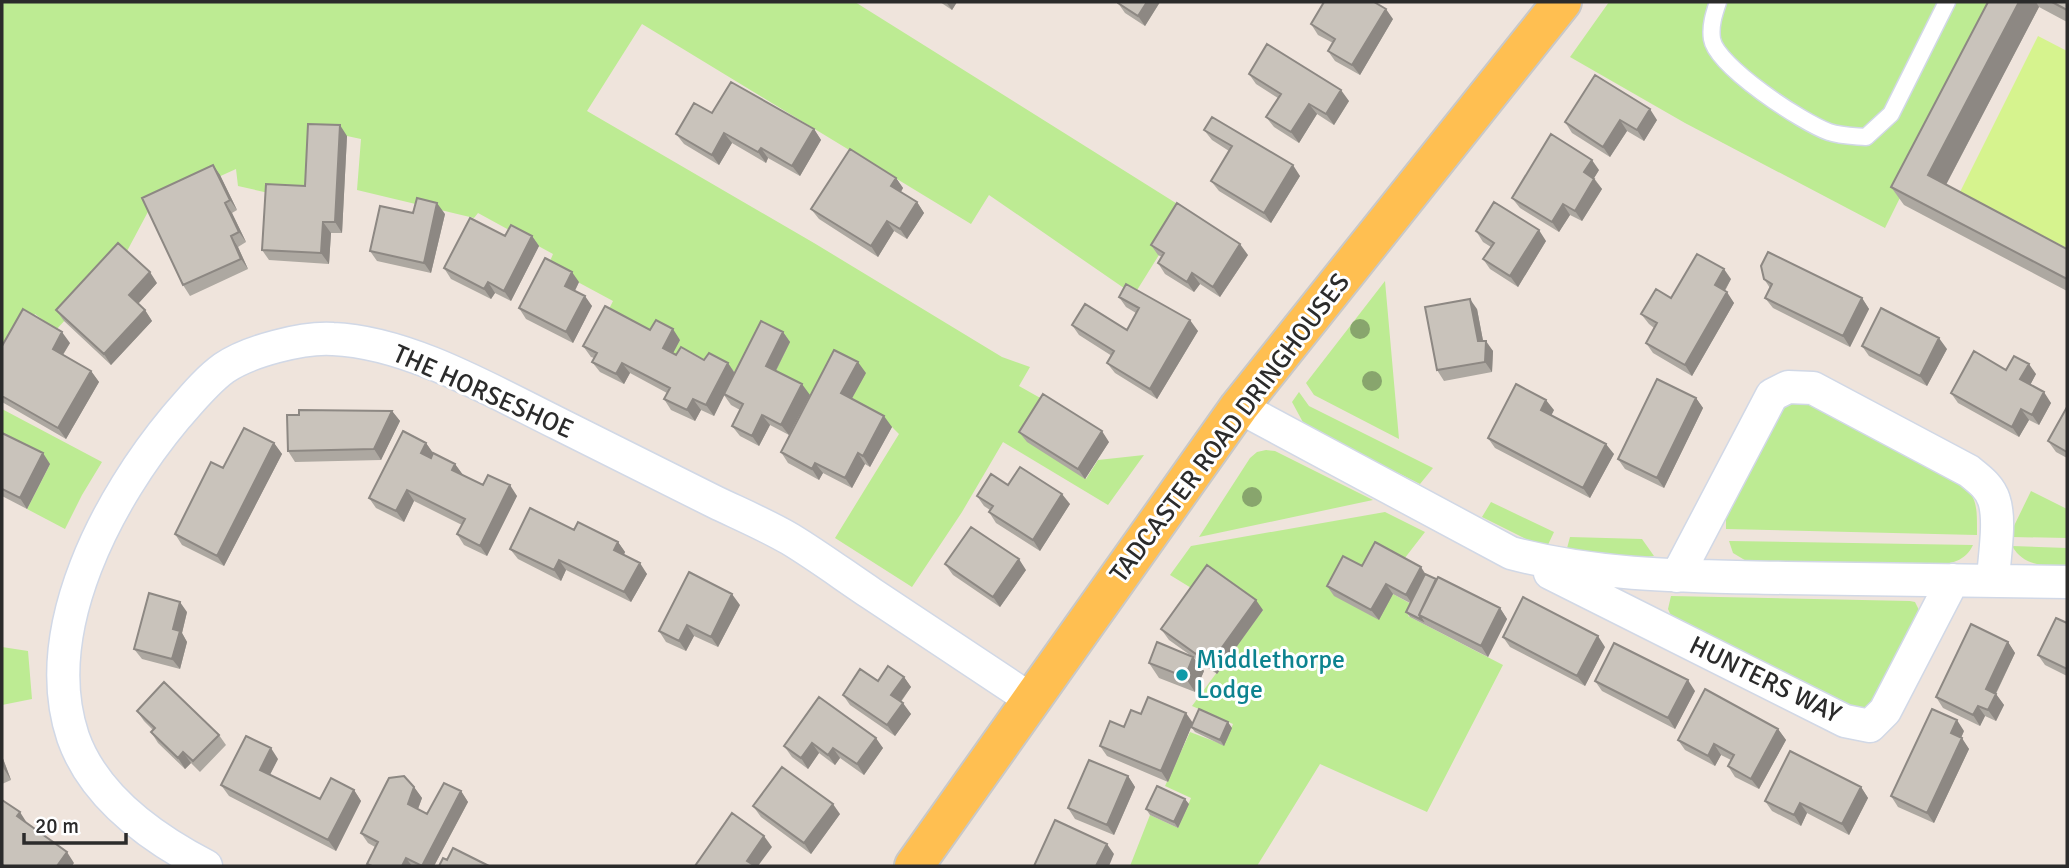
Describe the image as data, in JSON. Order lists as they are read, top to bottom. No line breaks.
{"streets":{"main road":["TADCASTER ROAD DRINGHOUSES"],"street":["THE HORSESHOE","HUNTERS WAY"]},"crossings":[["THE HORSESHOE","TADCASTER ROAD DRINGHOUSES"],["TADCASTER ROAD DRINGHOUSES","HUNTERS WAY"]],"places":["Middlethorpe Lodge"],"scale_bar":"20 m"}
